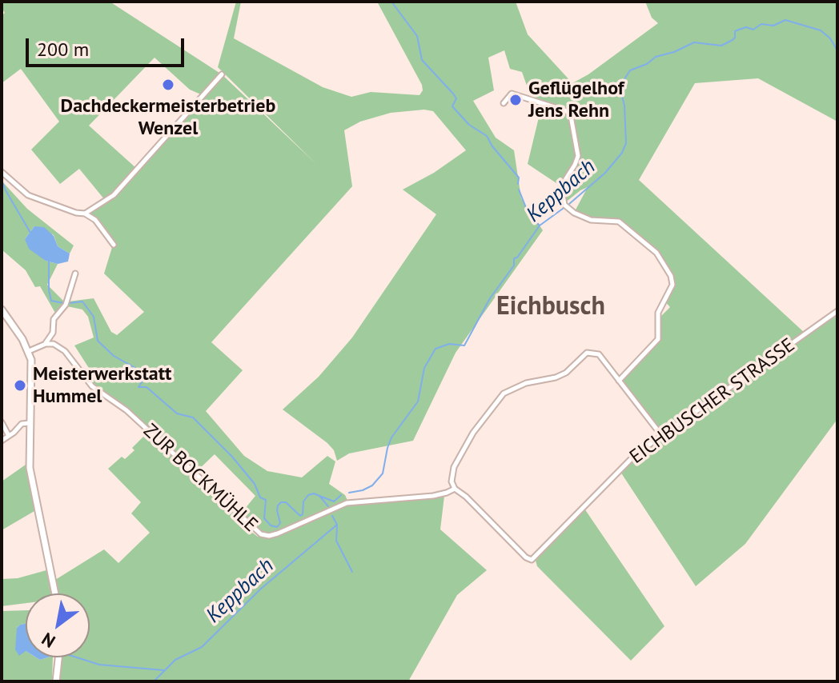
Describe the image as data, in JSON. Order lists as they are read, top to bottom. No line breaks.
{"streets":{"street":["EICHBUSCHER STRASSE","ZUR BOCKMÜHLE"]},"crossings":[["EICHBUSCHER STRASSE","ZUR BOCKMÜHLE"]],"districts":["Eichbusch"],"water":["Keppbach"],"places":["Dachdeckermeisterbetrieb Wenzel","Geflügelhof Jens Rehn","Meisterwerkstatt Hummel"],"scale_bar":"200 m","north":"bottom left"}
